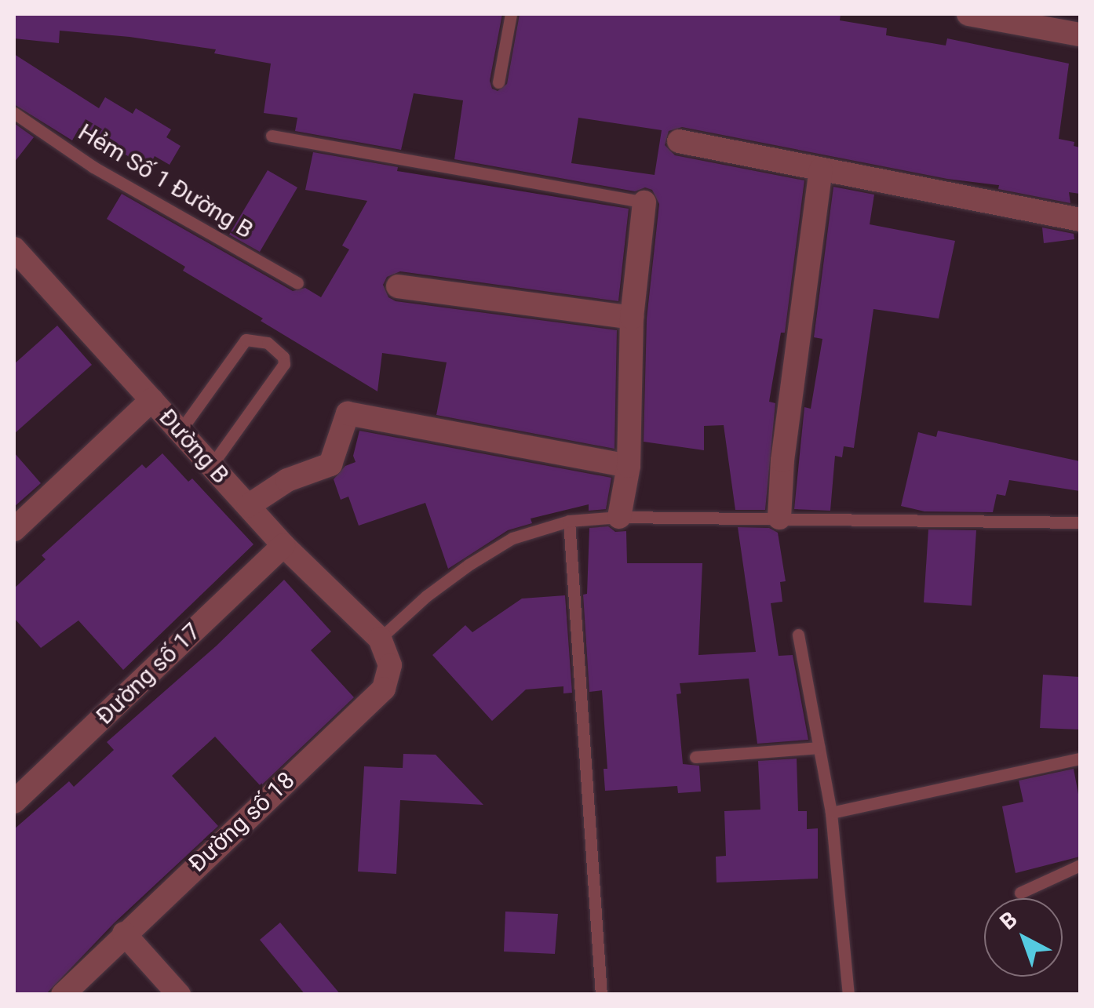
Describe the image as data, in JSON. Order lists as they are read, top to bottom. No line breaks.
{"streets":{"street":["Đường B","Đường số 17","Đường số 18"],"lane":["Hẻm Số 1 Đường B"]},"crossings":[["Đường B","Đường số 17"],["Đường B","Đường số 18"]],"north":"top left"}
